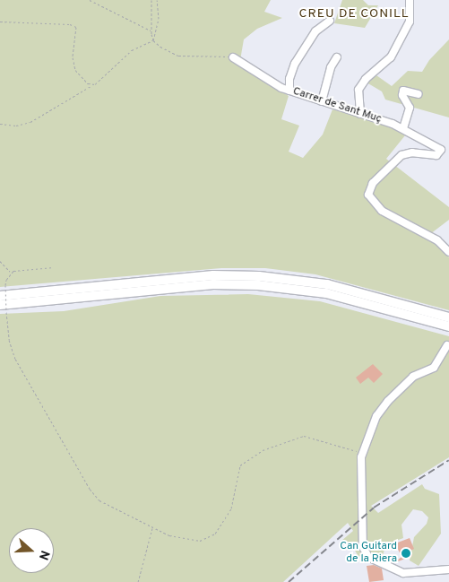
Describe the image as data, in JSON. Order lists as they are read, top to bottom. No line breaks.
{"streets":{"street":["Carrer de Sant Muç"]},"districts":["CREU DE CONILL"],"places":["Can Guitard de la Riera"],"north":"right"}
